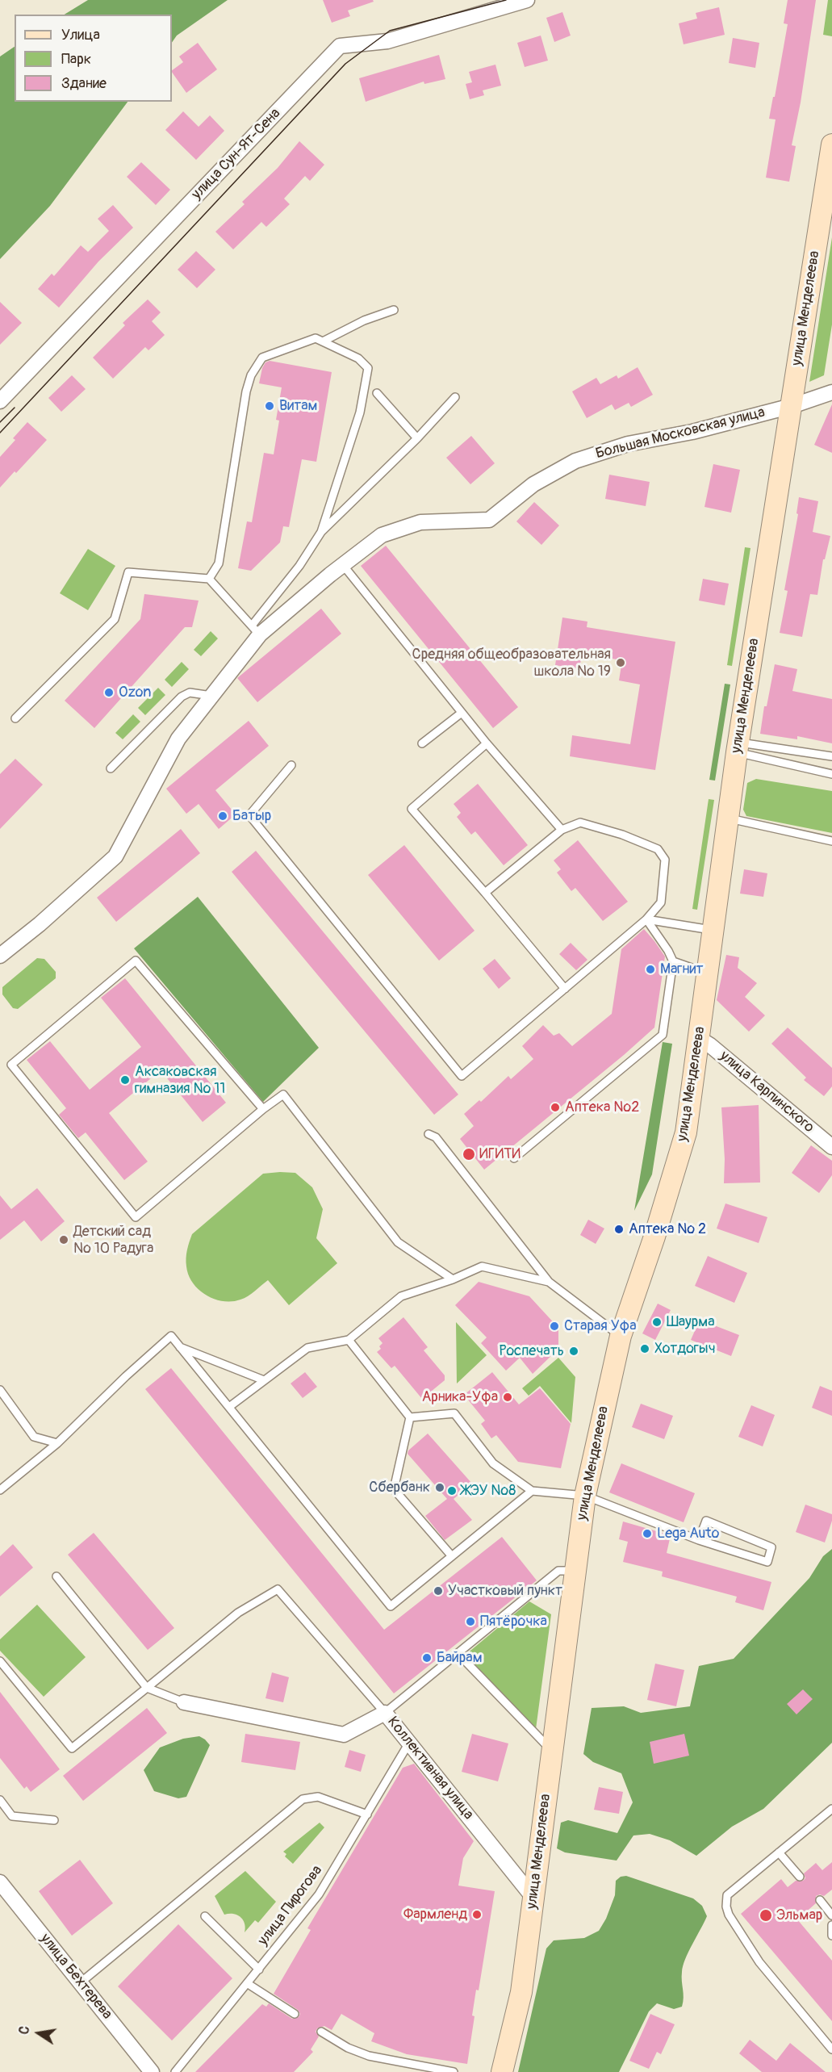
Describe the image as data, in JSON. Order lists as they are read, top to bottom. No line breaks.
{"streets":{"main road":["улица Менделеева"],"street":["улица Сун-Ят-Сена","Большая Московская улица","улица Карпинского","Коллективная улица","улица Бехтерева"],"lane":["улица Пирогова"]},"crossings":[["улица Менделеева","Большая Московская улица"],["улица Менделеева","улица Карпинского"],["улица Менделеева","Коллективная улица"],["Коллективная улица","улица Пирогова"]],"places":["Витам","Средняя общеобразовательная школа № 19","Ozon","Батыр","Магнит","Аксаковская гимназия № 11","Аптека №2","ИГИТИ","Аптека № 2","Детский сад № 10 Радуга","Шаурма","Старая Уфа","Хотдогыч","Роспечать","Арника-Уфа","Сбербанк","ЖЭУ №8","Lega Auto","Участковый пункт","Пятёрочка","Байрам","Фармленд","Эльмар"],"legend":["Улица","Парк","Здание"],"north":"left"}
